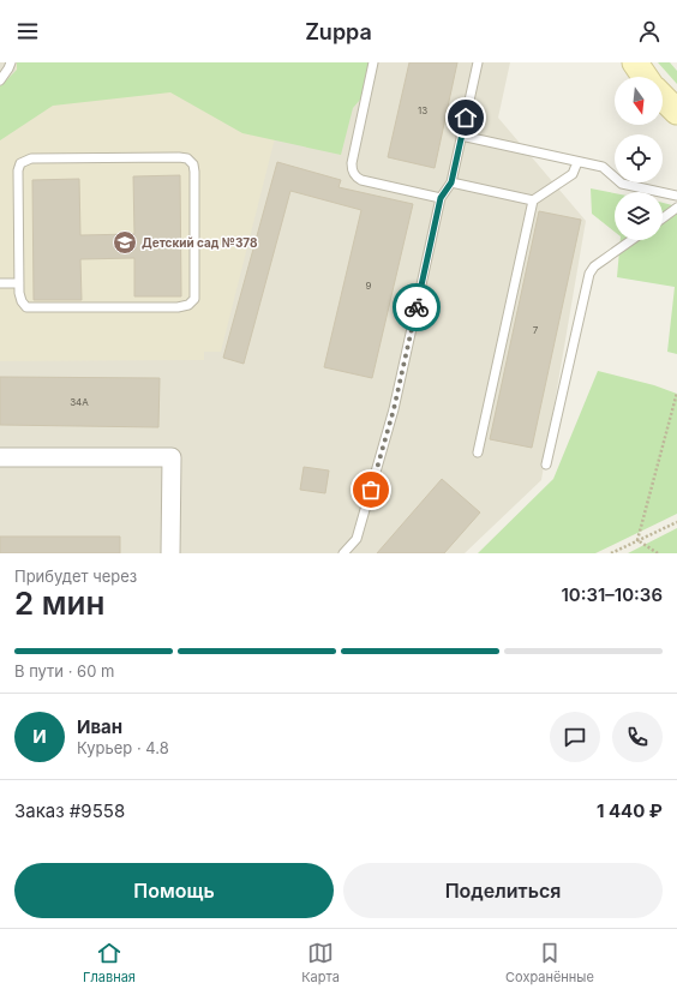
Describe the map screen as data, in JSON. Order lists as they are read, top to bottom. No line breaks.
{"places":{"school or university":["Детский сад №378"]},"house_numbers":["13","9","7","34А"],"north":"bottom","page":{"header":"Zuppa","heading":["2 мин","Прибудет через","10:31–10:36"],"panel":["Иван","Курьер · 4.8","Заказ #9558","1 440 ₽"],"bar":"В пути · 60 m","round":"И","buttons":["Помощь","Поделиться"],"tabs":["Главная","Карта","Сохранённые"]}}
